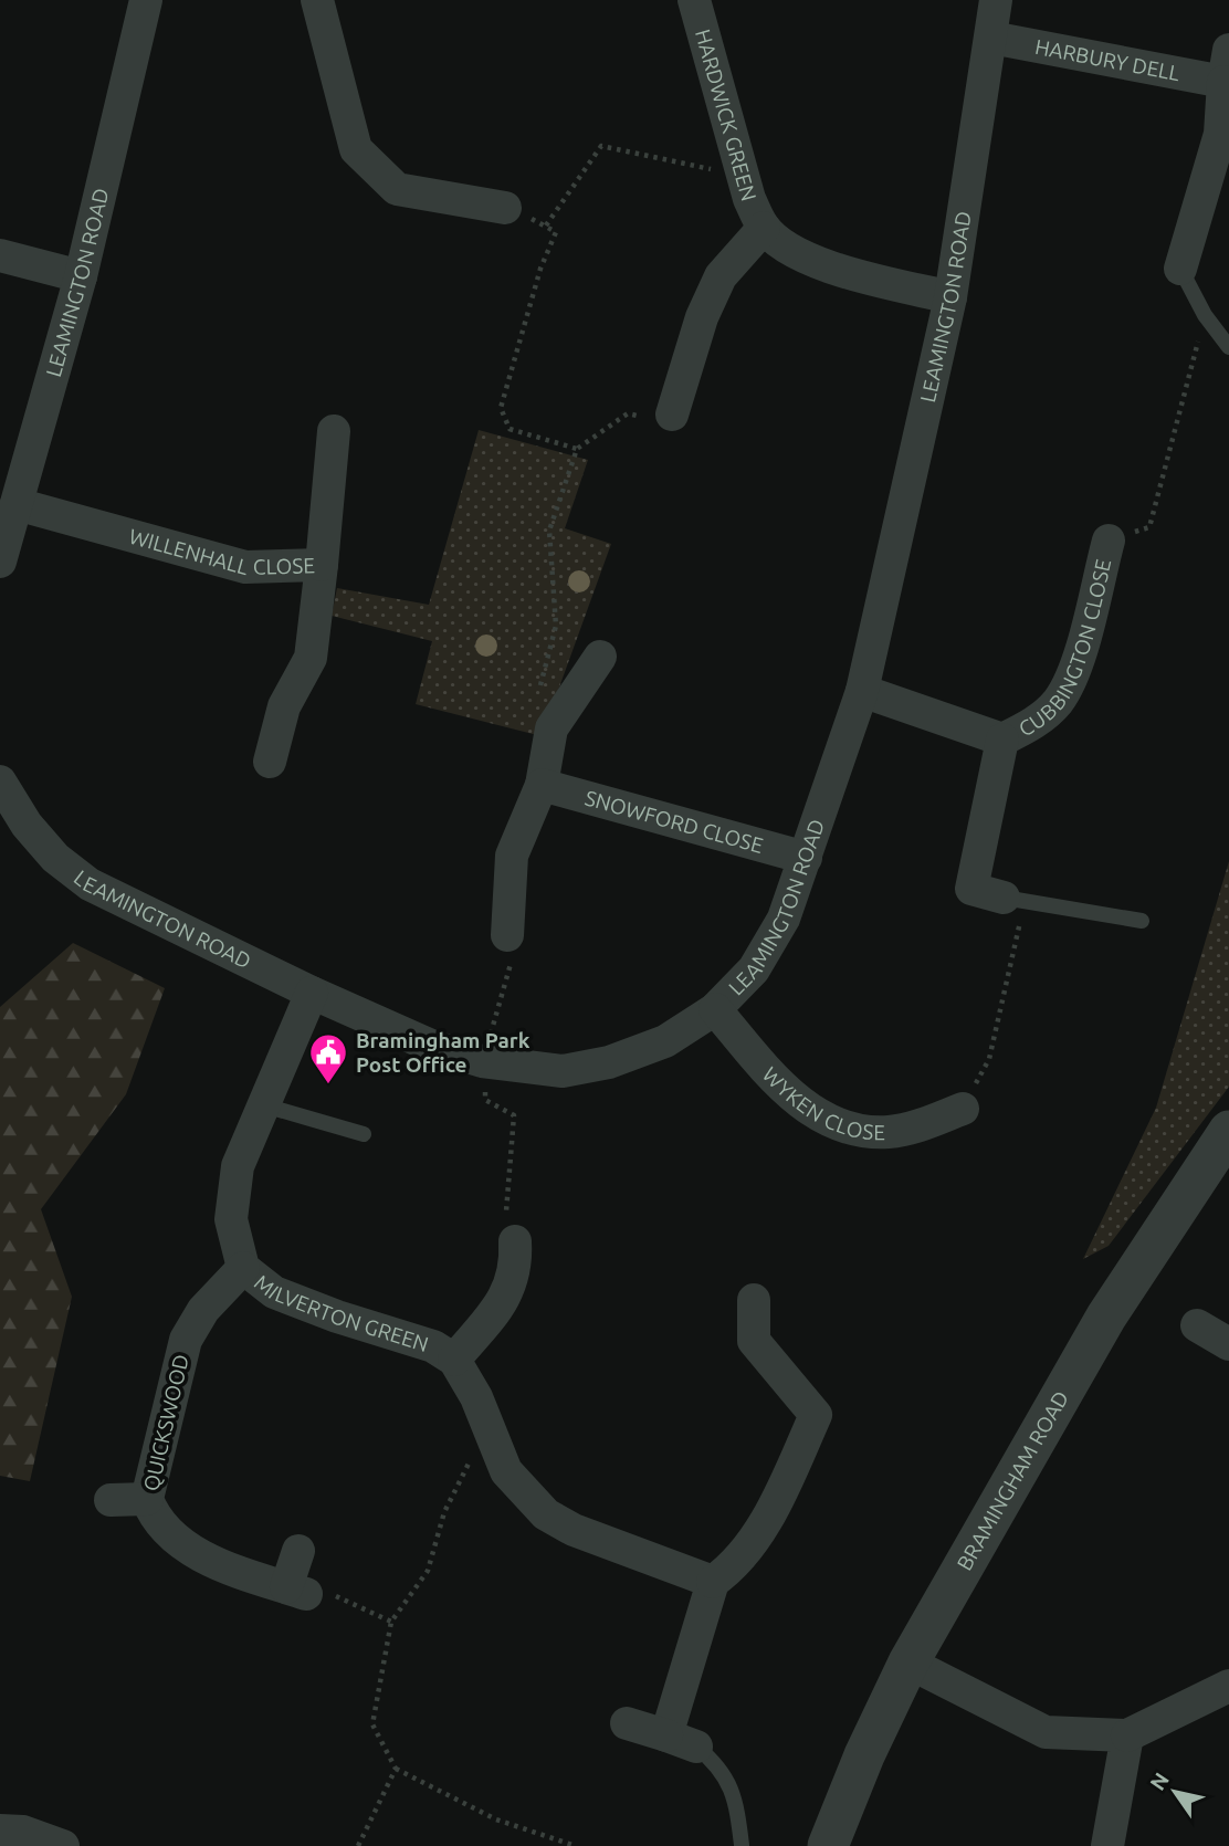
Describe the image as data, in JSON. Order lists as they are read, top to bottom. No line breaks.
{"streets":{"street":["HARBURY DELL","HARDWICK GREEN","LEAMINGTON ROAD","WILLENHALL CLOSE","CUBBINGTON CLOSE","SNOWFORD CLOSE","WYKEN CLOSE","MILVERTON GREEN","QUICKSWOOD","BRAMINGHAM ROAD"]},"crossings":[["HARBURY DELL","LEAMINGTON ROAD"],["HARDWICK GREEN","LEAMINGTON ROAD"],["LEAMINGTON ROAD","WILLENHALL CLOSE"],["LEAMINGTON ROAD","CUBBINGTON CLOSE"],["LEAMINGTON ROAD","SNOWFORD CLOSE"],["LEAMINGTON ROAD","WYKEN CLOSE"],["LEAMINGTON ROAD","MILVERTON GREEN"],["MILVERTON GREEN","QUICKSWOOD"]],"places":{"public building":["Bramingham Park Post Office"]},"north":"top left"}
